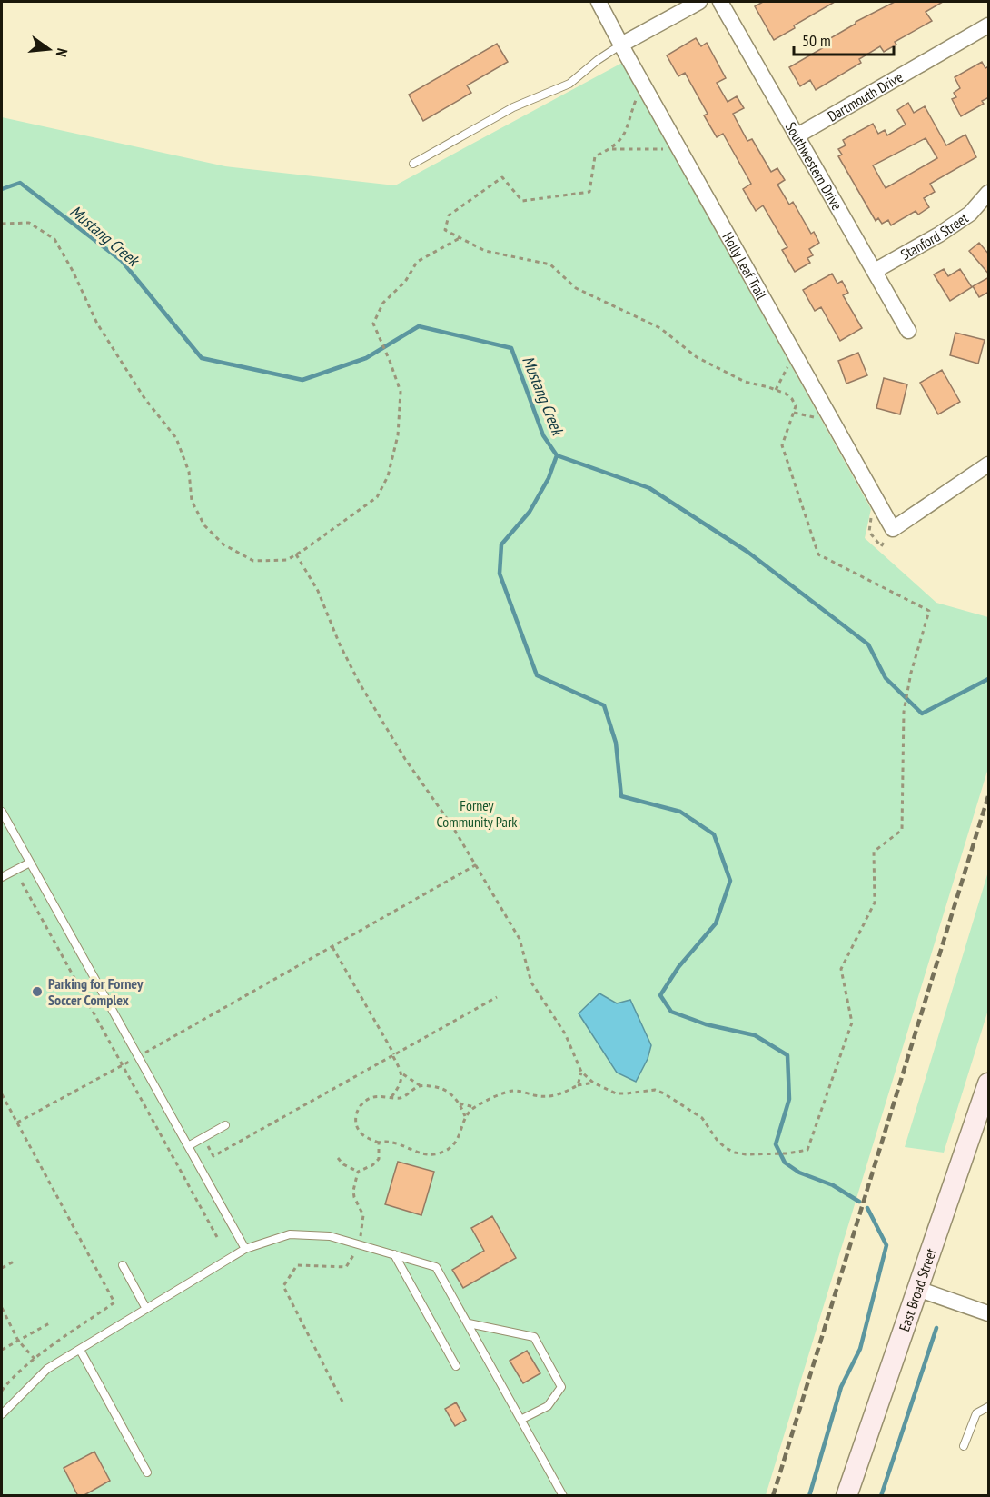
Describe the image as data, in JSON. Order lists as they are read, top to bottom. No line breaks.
{"streets":{"main road":["East Broad Street"],"street":["Dartmouth Drive","Southwestern Drive","Stanford Street","Holly Leaf Trail"]},"crossings":[["Dartmouth Drive","Southwestern Drive"],["Southwestern Drive","Stanford Street"]],"water":["Mustang Creek"],"parks":["Forney Community Park"],"places":["Parking for Forney Soccer Complex"],"scale_bar":"50 m","north":"right"}
